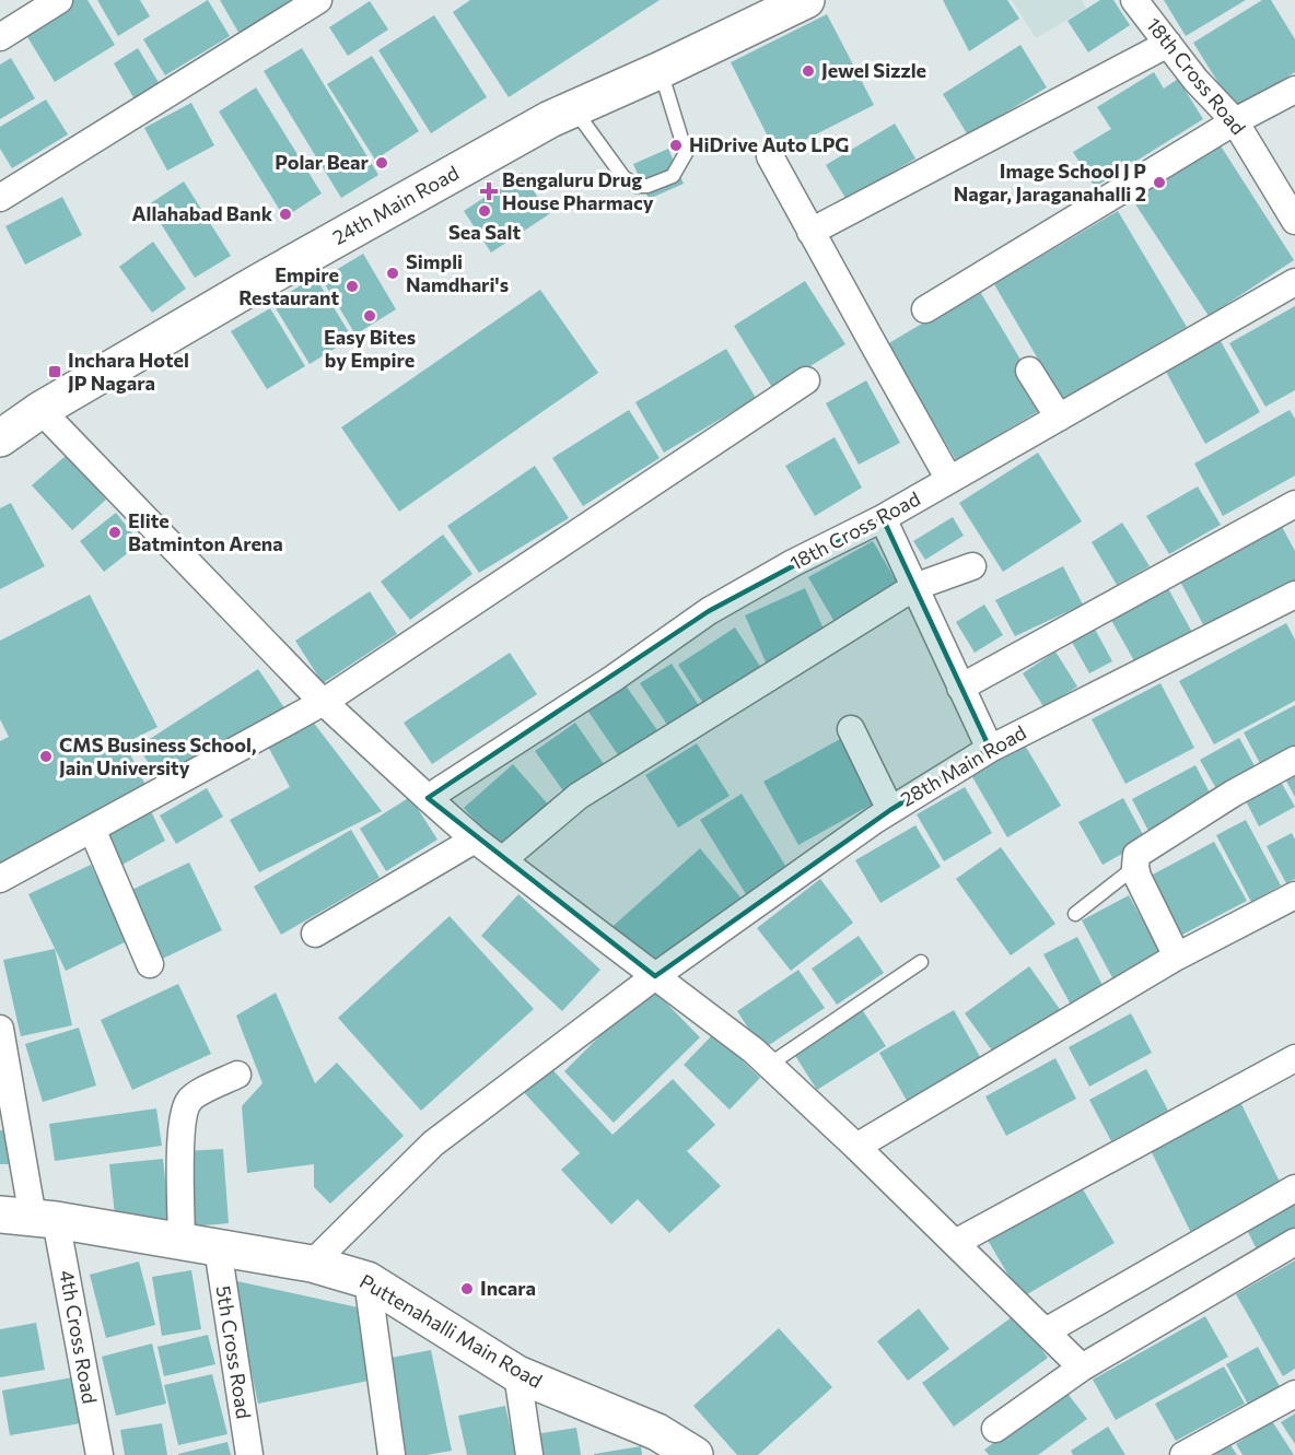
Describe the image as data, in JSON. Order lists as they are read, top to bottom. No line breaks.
{"streets":{"street":["18th Cross Road","24th Main Road","28th Main Road","Puttenahalli Main Road","4th Cross Road","5th Cross Road"]},"crossings":[["28th Main Road","Puttenahalli Main Road"],["Puttenahalli Main Road","4th Cross Road"],["Puttenahalli Main Road","5th Cross Road"]],"places":{"other":["Jewel Sizzle","HiDrive Auto LPG","Polar Bear","Image School J P Nagar, Jaraganahalli 2","Sea Salt","Allahabad Bank","Simpli Namdhari's","Empire Restaurant","Easy Bites by Empire","Elite Batminton Arena","CMS Business School, Jain University","Incara"],"health":["Bengaluru Drug House Pharmacy"],"transit":["Inchara Hotel JP Nagara"]}}
